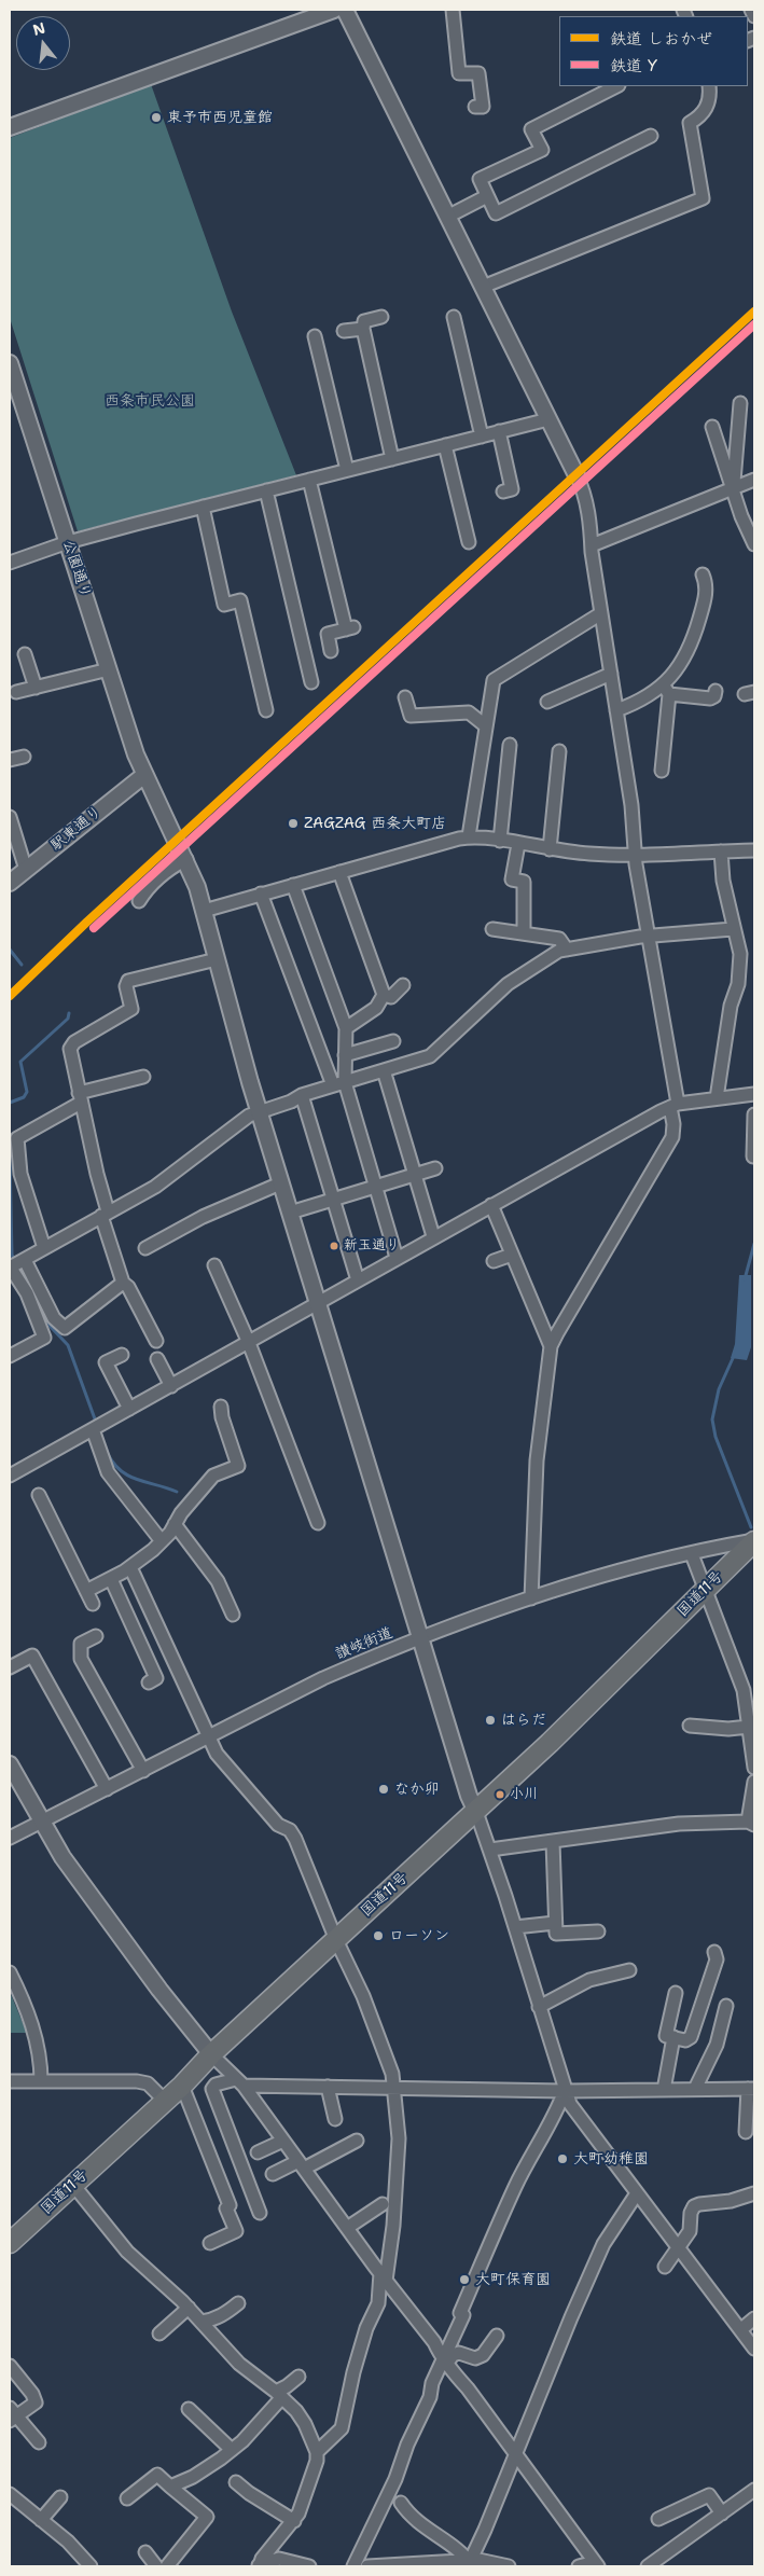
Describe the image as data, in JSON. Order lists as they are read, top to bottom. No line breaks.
{"streets":{"highway":["国道11号"],"street":["公園通り","駅東通り","讃岐街道"]},"crossings":[["公園通り","駅東通り"],["公園通り","国道11号"],["公園通り","讃岐街道"],["国道11号","讃岐街道"]],"parks":["西条市民公園"],"places":["東予市西児童館","ZAGZAG 西条大町店","新玉通り","はらだ","なか卯","小川","ローソン","大町幼稚園","大町保育園"],"lines":["rail line しおかぜ","rail line Y"],"legend":["鉄道 しおかぜ","鉄道 Y"],"north":"top"}
